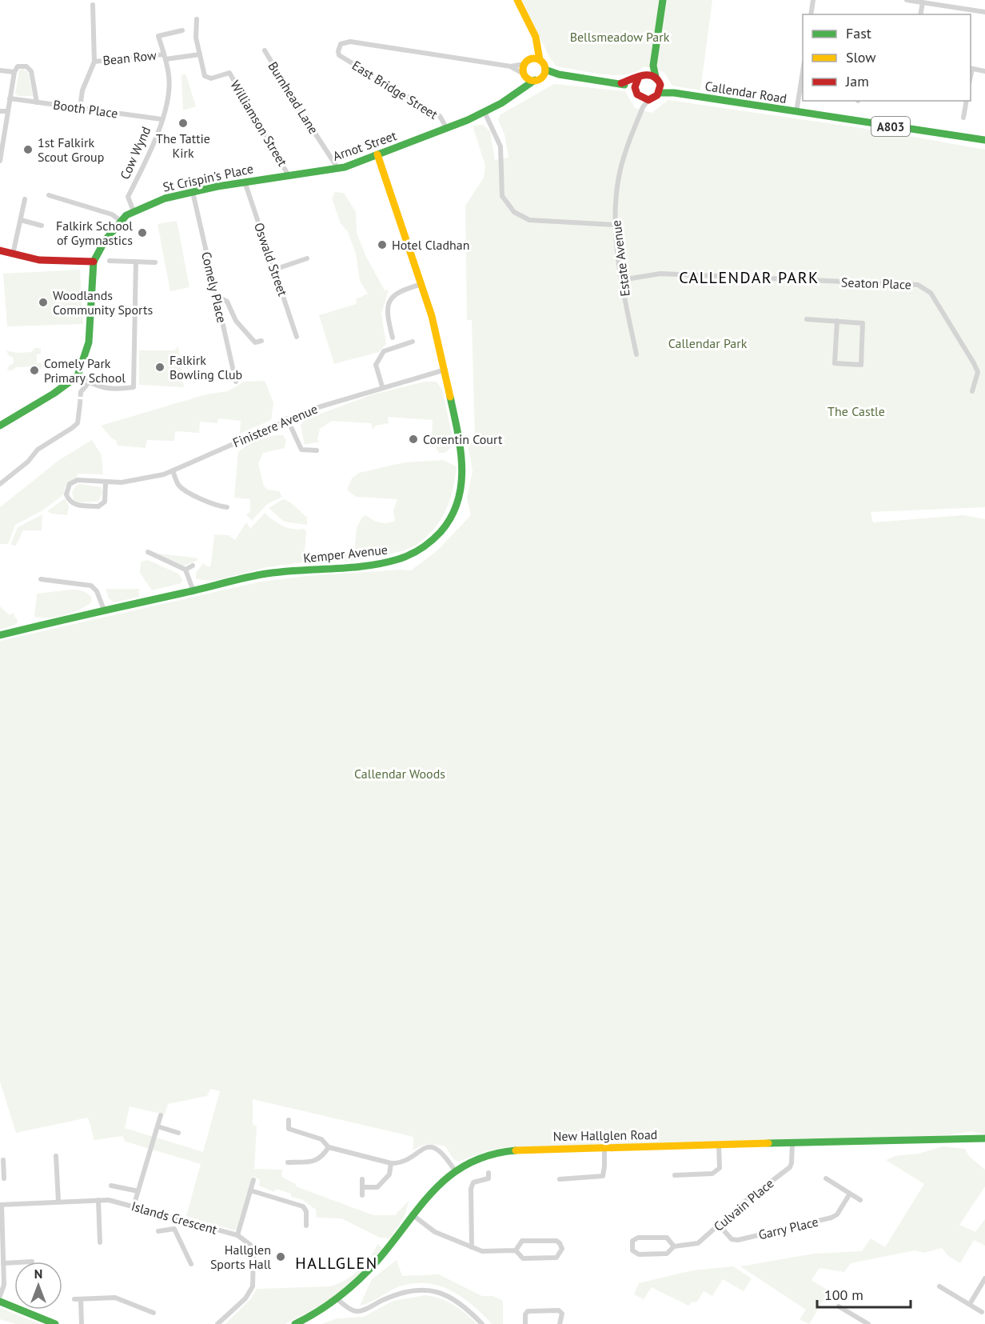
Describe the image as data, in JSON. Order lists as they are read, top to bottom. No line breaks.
{"streets":{"street":["Bean Row","East Bridge Street","Callendar Road","Burnhead Lane","Booth Place","Williamson Street","A803","Arnot Street","Cow Wynd","St Crispin's Place","Estate Avenue","Oswald Street","Seaton Place","Comely Place","Finistere Avenue","Kemper Avenue","New Hallglen Road","Culvain Place","Islands Crescent","Garry Place"]},"crossings":[["Bean Row","Williamson Street"],["Bean Row","Cow Wynd"],["East Bridge Street","Arnot Street"],["Callendar Road","Estate Avenue"],["Burnhead Lane","Arnot Street"],["Booth Place","Cow Wynd"],["Williamson Street","Arnot Street"],["Williamson Street","St Crispin's Place"],["Arnot Street","St Crispin's Place"],["Arnot Street","Kemper Avenue"],["Cow Wynd","St Crispin's Place"],["St Crispin's Place","Oswald Street"],["St Crispin's Place","Comely Place"],["Estate Avenue","Seaton Place"],["Finistere Avenue","Kemper Avenue"],["New Hallglen Road","Culvain Place"],["Culvain Place","Garry Place"]],"districts":["CALLENDAR PARK","HALLGLEN"],"parks":["Bellsmeadow Park","Callendar Park","The Castle","Callendar Woods"],"places":["The Tattie Kirk","1st Falkirk Scout Group","Falkirk School of Gymnastics","Hotel Cladhan","Woodlands Community Sports","Falkirk Bowling Club","Comely Park Primary School","Corentin Court","Hallglen Sports Hall"],"legend":["Fast","Slow","Jam"],"scale_bar":"100 m","north":"top"}
